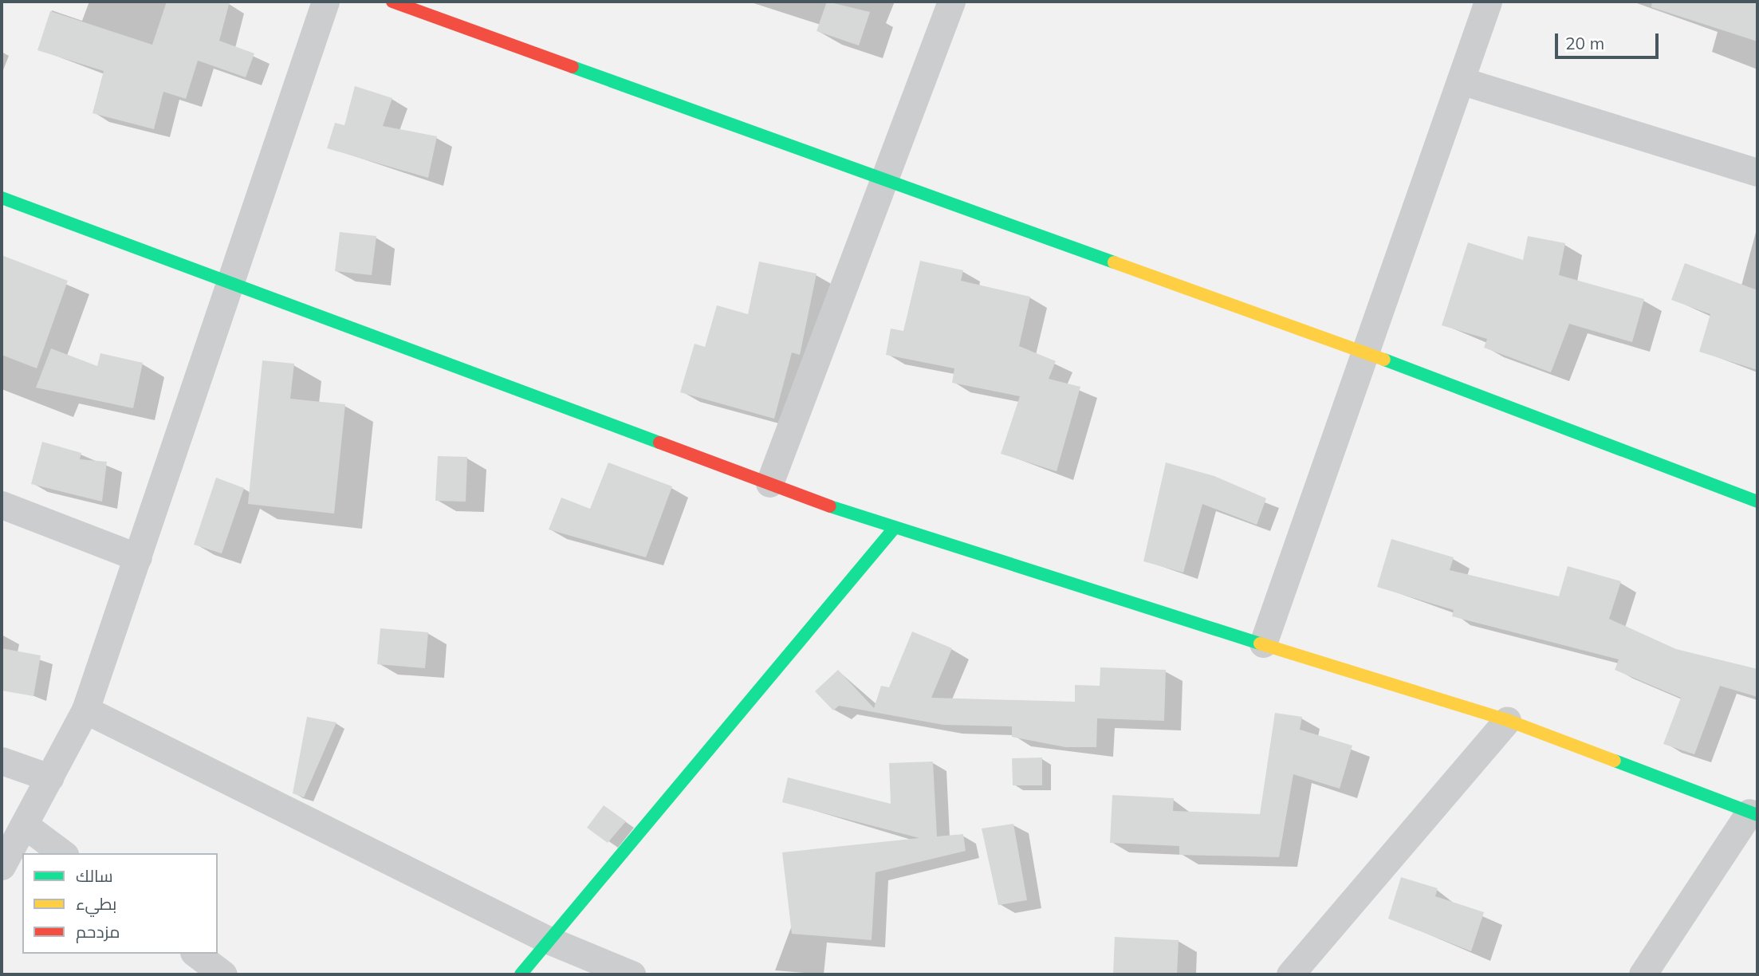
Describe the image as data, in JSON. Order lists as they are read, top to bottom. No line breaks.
{"legend":["سالك","بطيء","مزدحم"],"scale_bar":"20 m"}
